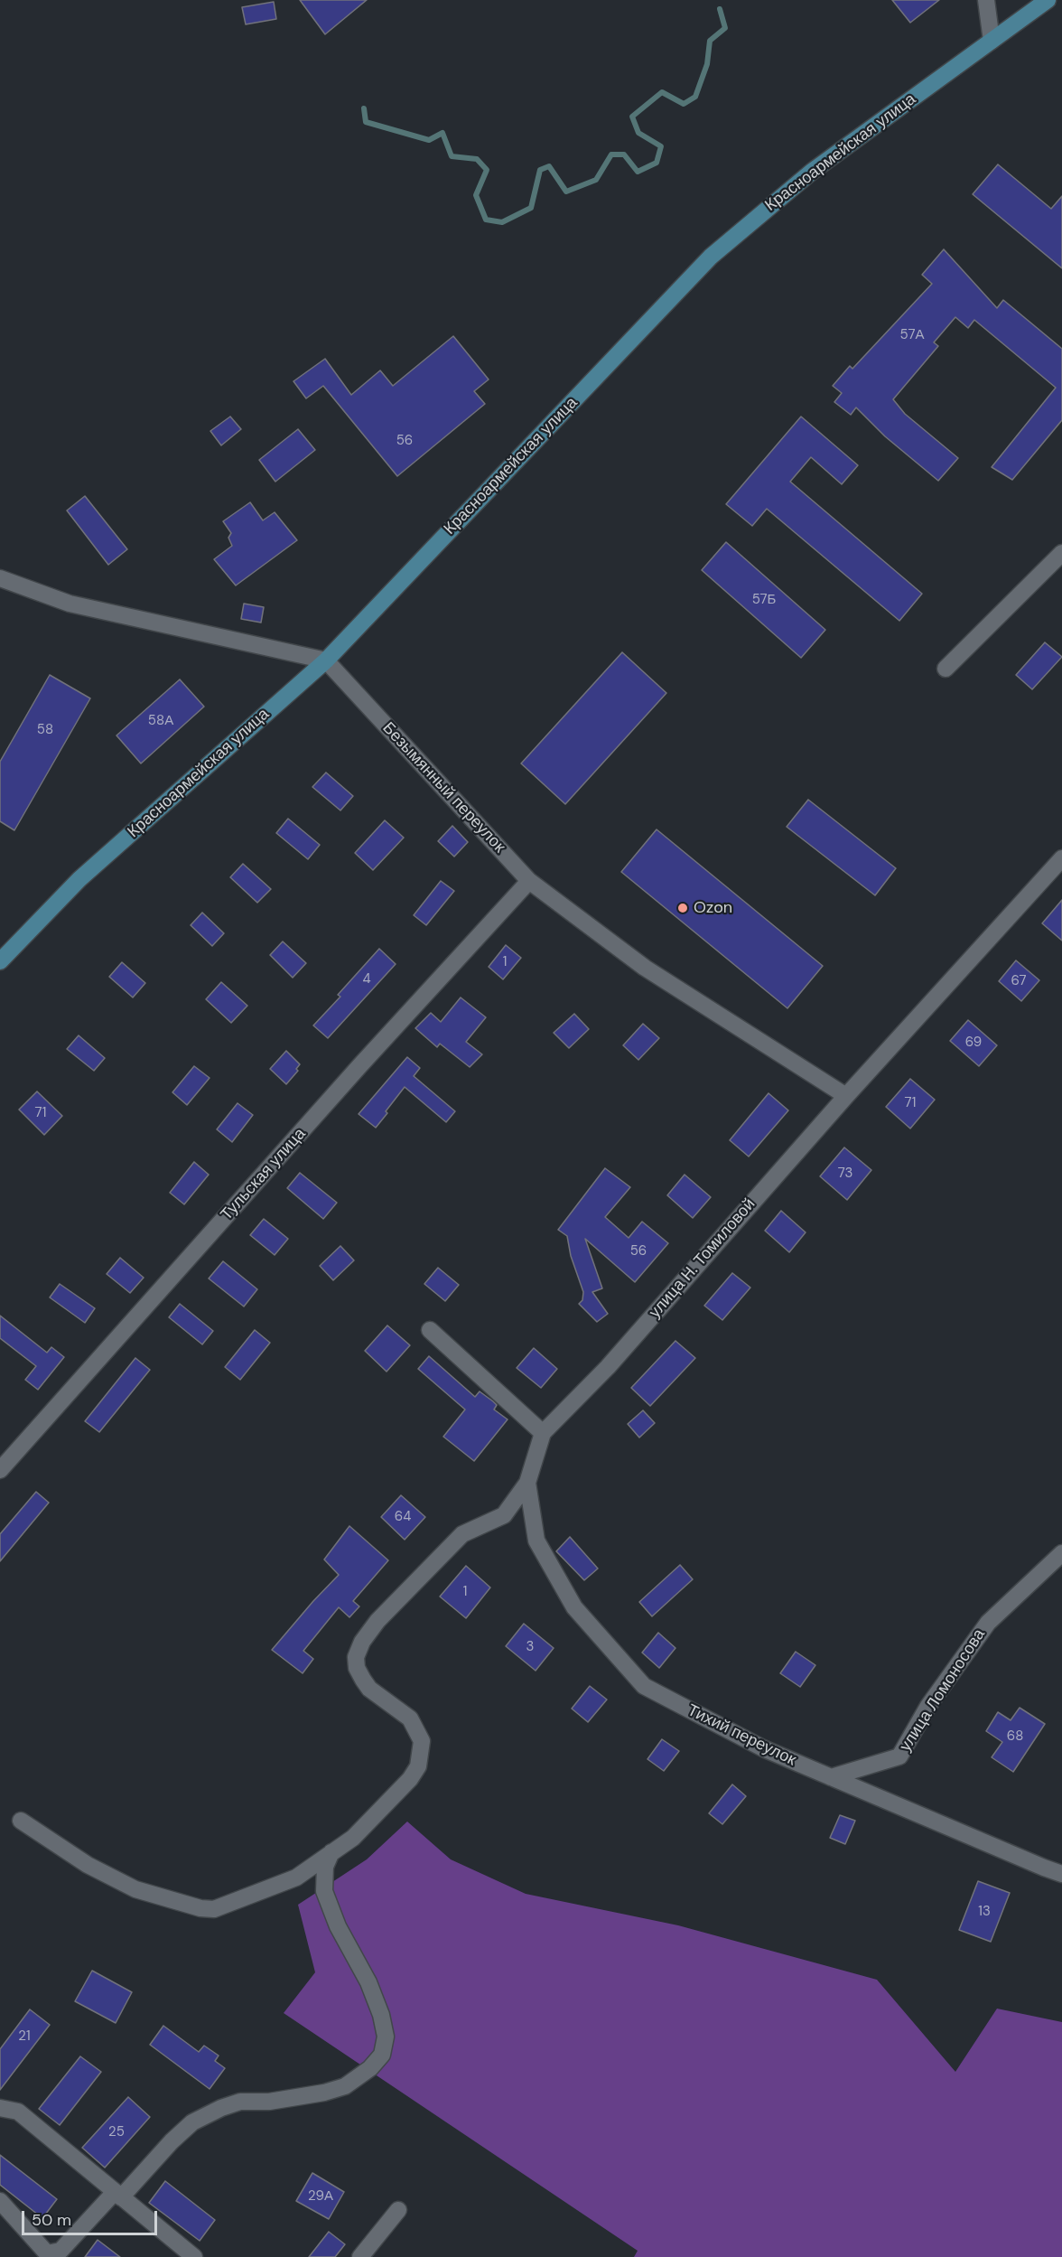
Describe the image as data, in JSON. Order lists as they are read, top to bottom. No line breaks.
{"streets":{"main road":["Красноармейская улица"],"street":["Безымянный переулок","Тульская улица","улица Н. Томиловой","улица Ломоносова","Тихий переулок"]},"crossings":[["Красноармейская улица","Безымянный переулок"],["Безымянный переулок","Тульская улица"],["Безымянный переулок","улица Н. Томиловой"],["улица Н. Томиловой","Тихий переулок"],["улица Ломоносова","Тихий переулок"]],"places":["Ozon"],"house_numbers":["57А","56","57Б","58А","58","1","4","67","69","71","71","73","56","64","1","3","68","13","21","25","29А"],"scale_bar":"50 m"}
